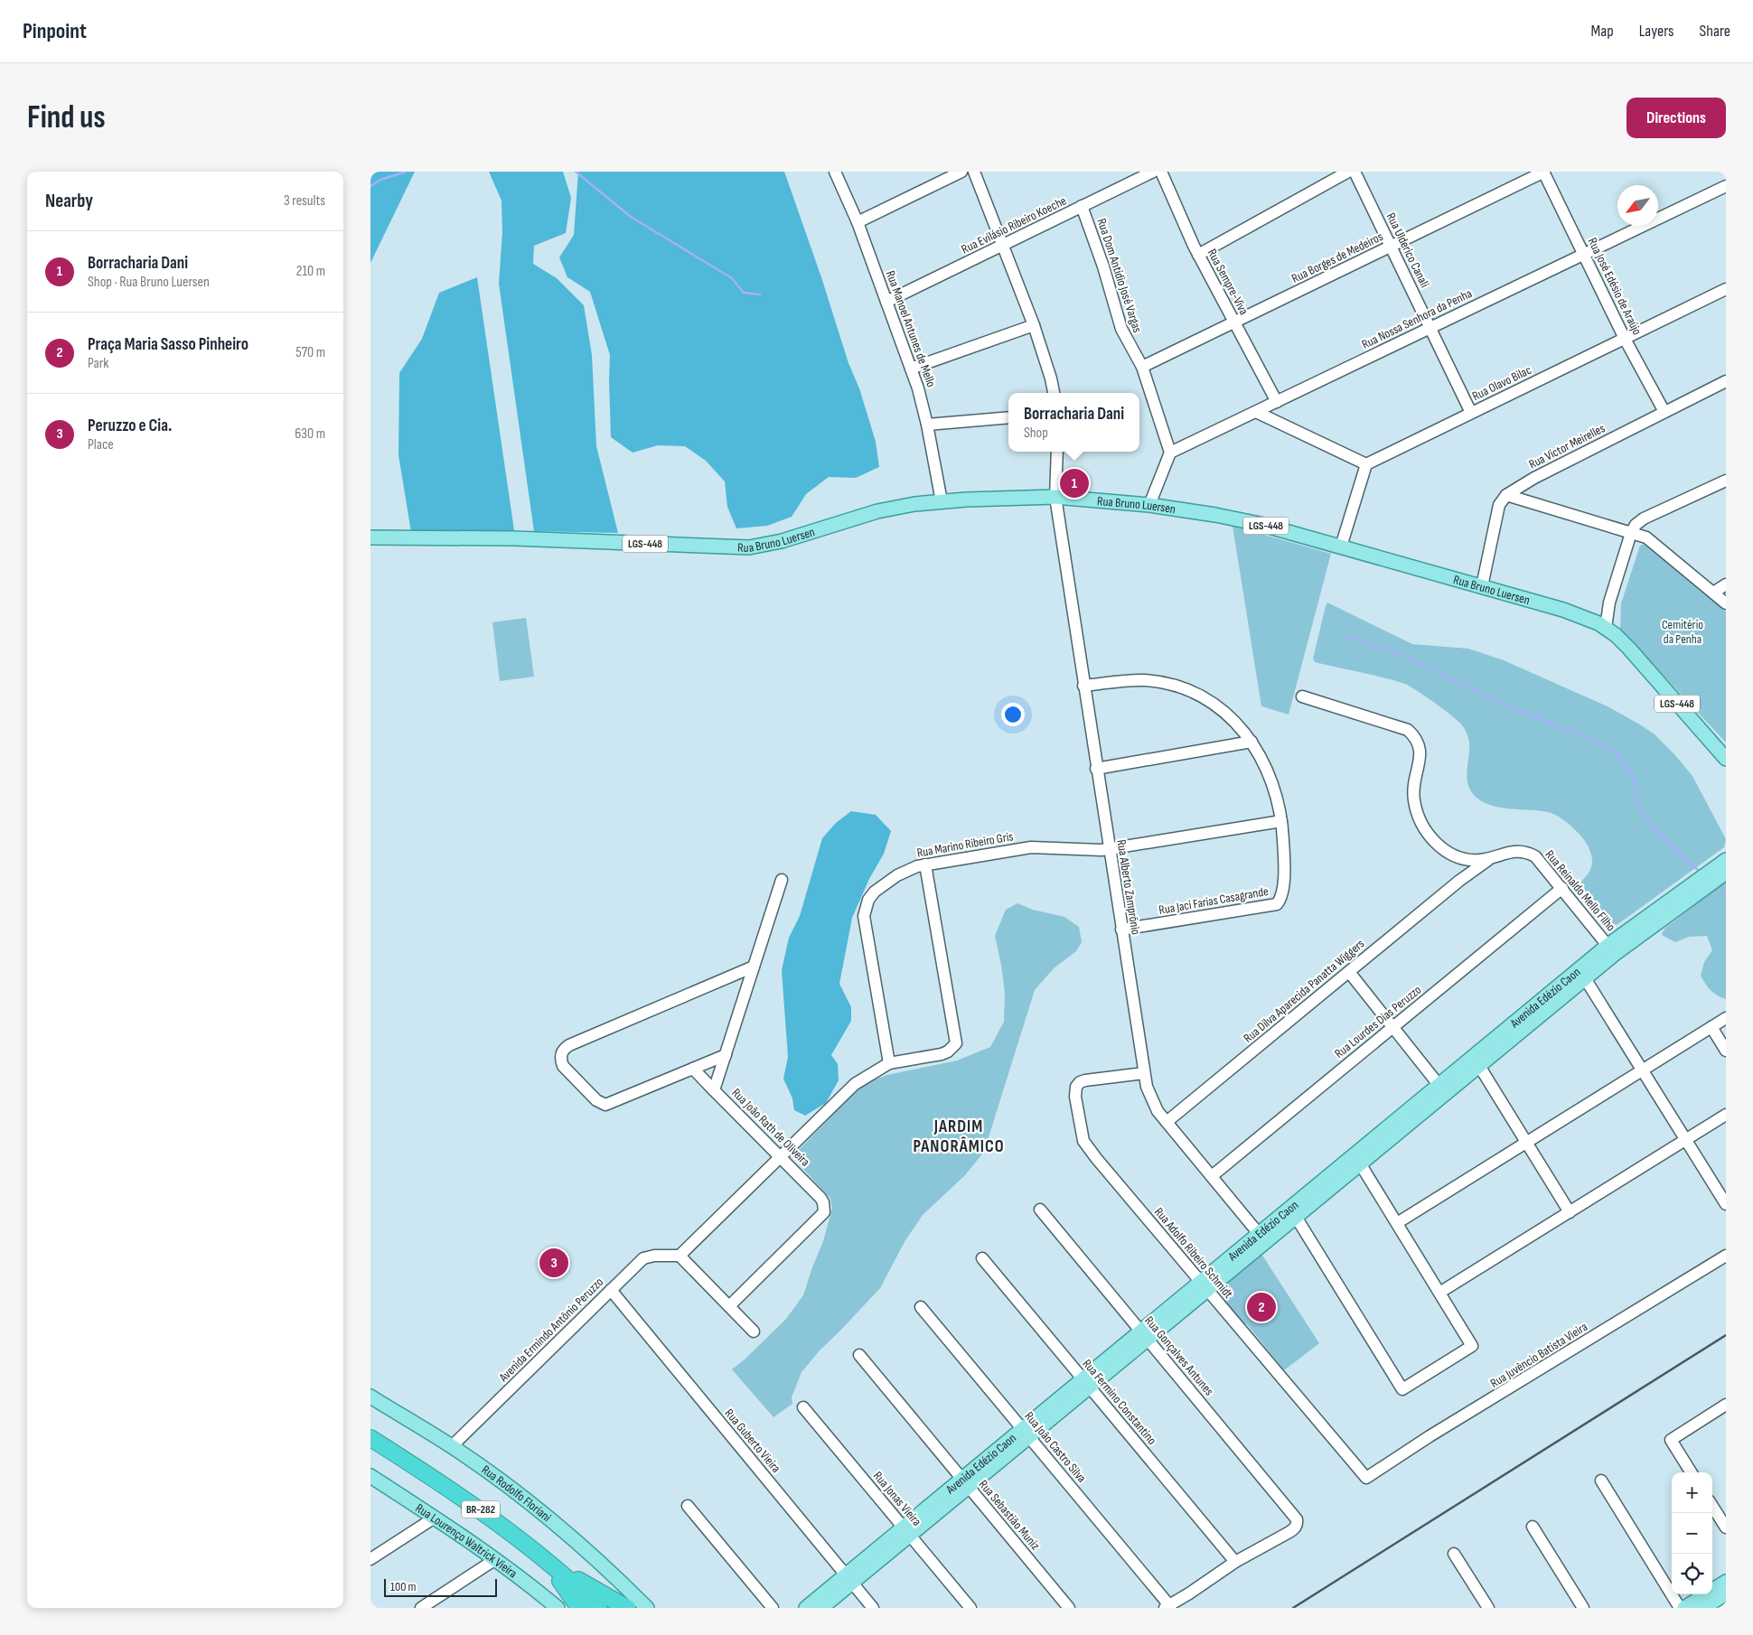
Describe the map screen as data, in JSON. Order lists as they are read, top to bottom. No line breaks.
{"streets":{"highway":["BR-282"],"main road":["Rua Bruno Luersen","LGS-448","Avenida Edézio Caon","Rua Rodolfo Floriani","Rua Lourenço Waltrick Vieira"],"street":["Rua Evilásio Ribeiro Koeche","Rua Ulderico Canali","Rua Borges de Medeiros","Rua Dom Antídio José Vargas","Rua Sempre-Viva","Rua José Edésio de Araújo","Rua Nossa Senhora da Penha","Rua Manoel Antunes de Mello","Rua Olavo Bilac","Rua Victor Meirelles","Rua Marino Ribeiro Gris","Rua Alberto Zamprônio","Rua Reinaldo Mello Filho","Rua Jaci Farias Casagrande","Rua Dilva Aparecida Panatta Wiggers","Rua Lourdes Dias Peruzzo","Rua João Rath de Oliveira","Rua Adolfo Ribeiro Schmidt","Avenida Ermindo Antônio Peruzzo","Rua Juvêncio Batista Vieira","Rua Gonçalves Antunes","Rua Fermino Constantino","Rua Guberto Vieira","Rua João Castro Silva","Rua Jonas Vieira","Rua Sebastião Muniz"]},"crossings":[["Rua Evilásio Ribeiro Koeche","Rua Dom Antídio José Vargas"],["Rua Evilásio Ribeiro Koeche","Rua Manoel Antunes de Mello"],["Rua Ulderico Canali","Rua Borges de Medeiros"],["Rua Ulderico Canali","Rua Nossa Senhora da Penha"],["Rua Ulderico Canali","Rua Olavo Bilac"],["Rua Borges de Medeiros","Rua Dom Antídio José Vargas"],["Rua Borges de Medeiros","Rua Sempre-Viva"],["Rua Borges de Medeiros","Rua José Edésio de Araújo"],["Rua Dom Antídio José Vargas","Rua Nossa Senhora da Penha"],["Rua Sempre-Viva","Rua Nossa Senhora da Penha"],["Rua José Edésio de Araújo","Rua Nossa Senhora da Penha"],["Rua José Edésio de Araújo","Rua Olavo Bilac"],["Rua José Edésio de Araújo","Rua Victor Meirelles"],["Rua Manoel Antunes de Mello","Rua Bruno Luersen"],["Rua Bruno Luersen","Rua Alberto Zamprônio"],["Rua Marino Ribeiro Gris","Rua Alberto Zamprônio"],["Rua Marino Ribeiro Gris","Rua Jaci Farias Casagrande"],["Rua Alberto Zamprônio","Rua Jaci Farias Casagrande"],["Rua Alberto Zamprônio","Rua Dilva Aparecida Panatta Wiggers"],["Rua Alberto Zamprônio","Avenida Edézio Caon"],["Rua Alberto Zamprônio","Rua Lourdes Dias Peruzzo"],["Rua Alberto Zamprônio","Rua Adolfo Ribeiro Schmidt"],["Rua Reinaldo Mello Filho","Rua Dilva Aparecida Panatta Wiggers"],["Rua Reinaldo Mello Filho","Avenida Edézio Caon"],["Rua Reinaldo Mello Filho","Rua Lourdes Dias Peruzzo"],["Avenida Edézio Caon","Rua Adolfo Ribeiro Schmidt"],["Avenida Edézio Caon","Rua Gonçalves Antunes"],["Avenida Edézio Caon","Rua Fermino Constantino"],["Avenida Edézio Caon","Rua Guberto Vieira"],["Avenida Edézio Caon","Rua João Castro Silva"],["Avenida Edézio Caon","Rua Jonas Vieira"],["Avenida Edézio Caon","Rua Sebastião Muniz"],["Rua Adolfo Ribeiro Schmidt","Rua Juvêncio Batista Vieira"],["Avenida Ermindo Antônio Peruzzo","Rua Guberto Vieira"],["Avenida Ermindo Antônio Peruzzo","Rua Rodolfo Floriani"],["Rua Gonçalves Antunes","Rua Fermino Constantino"]],"districts":["JARDIM PANORÂMICO"],"parks":["Cemitério da Penha"],"scale_bar":"100 m","north":"bottom left","page":{"header":"Pinpoint","nav":["Map","Layers","Share"],"buttons":"Directions","title":"Find us","heading":["Nearby","3 results"],"list":[{"mark":"1","name":"Borracharia Dani","note":"Shop · Rua Bruno Luersen","value":"210 m"},{"mark":"2","name":"Praça Maria Sasso Pinheiro","note":"Park","value":"570 m"},{"mark":"3","name":"Peruzzo e Cia.","note":"Place","value":"630 m"}],"popup":["Borracharia Dani","Shop"],"pins":["1","3","2"],"map_buttons":["+","−"],"scale":"100 m"}}
